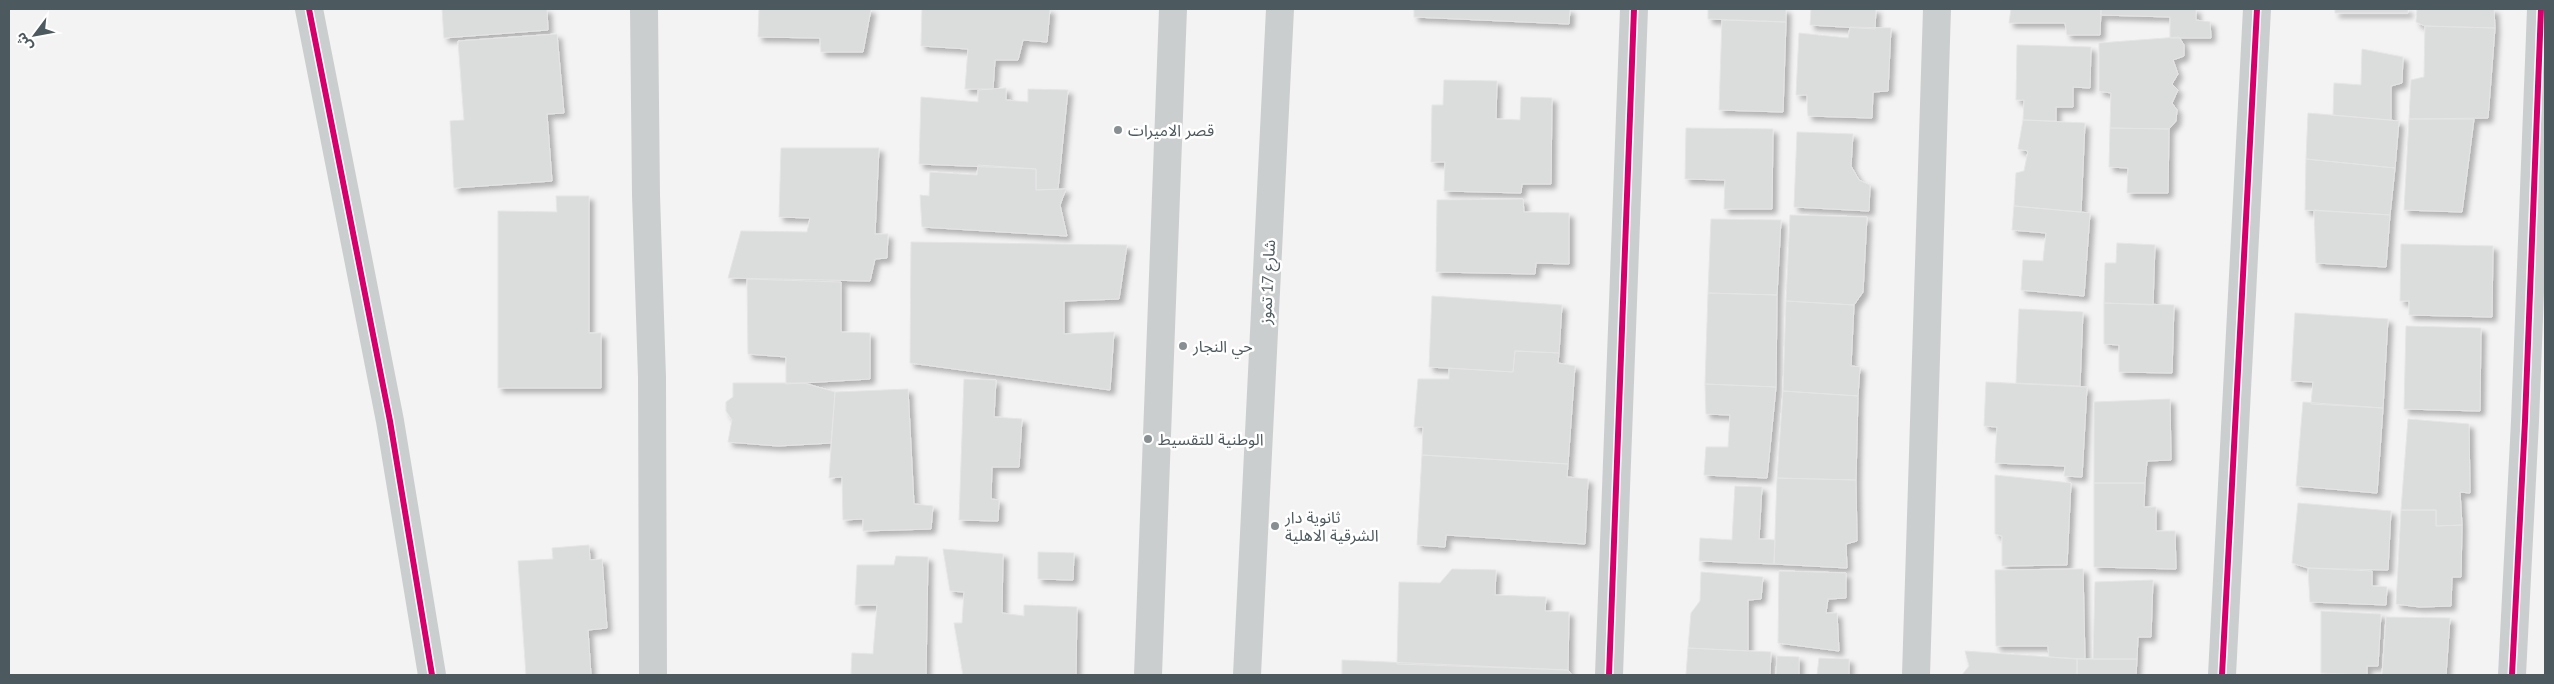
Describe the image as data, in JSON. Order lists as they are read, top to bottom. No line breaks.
{"streets":{"street":["شارع 17 تموز"]},"places":["قصر الاميرات","حي النجار","الوطنية للتقسيط","ثانوية دار الشرقية الاهلية"],"north":"bottom left"}
